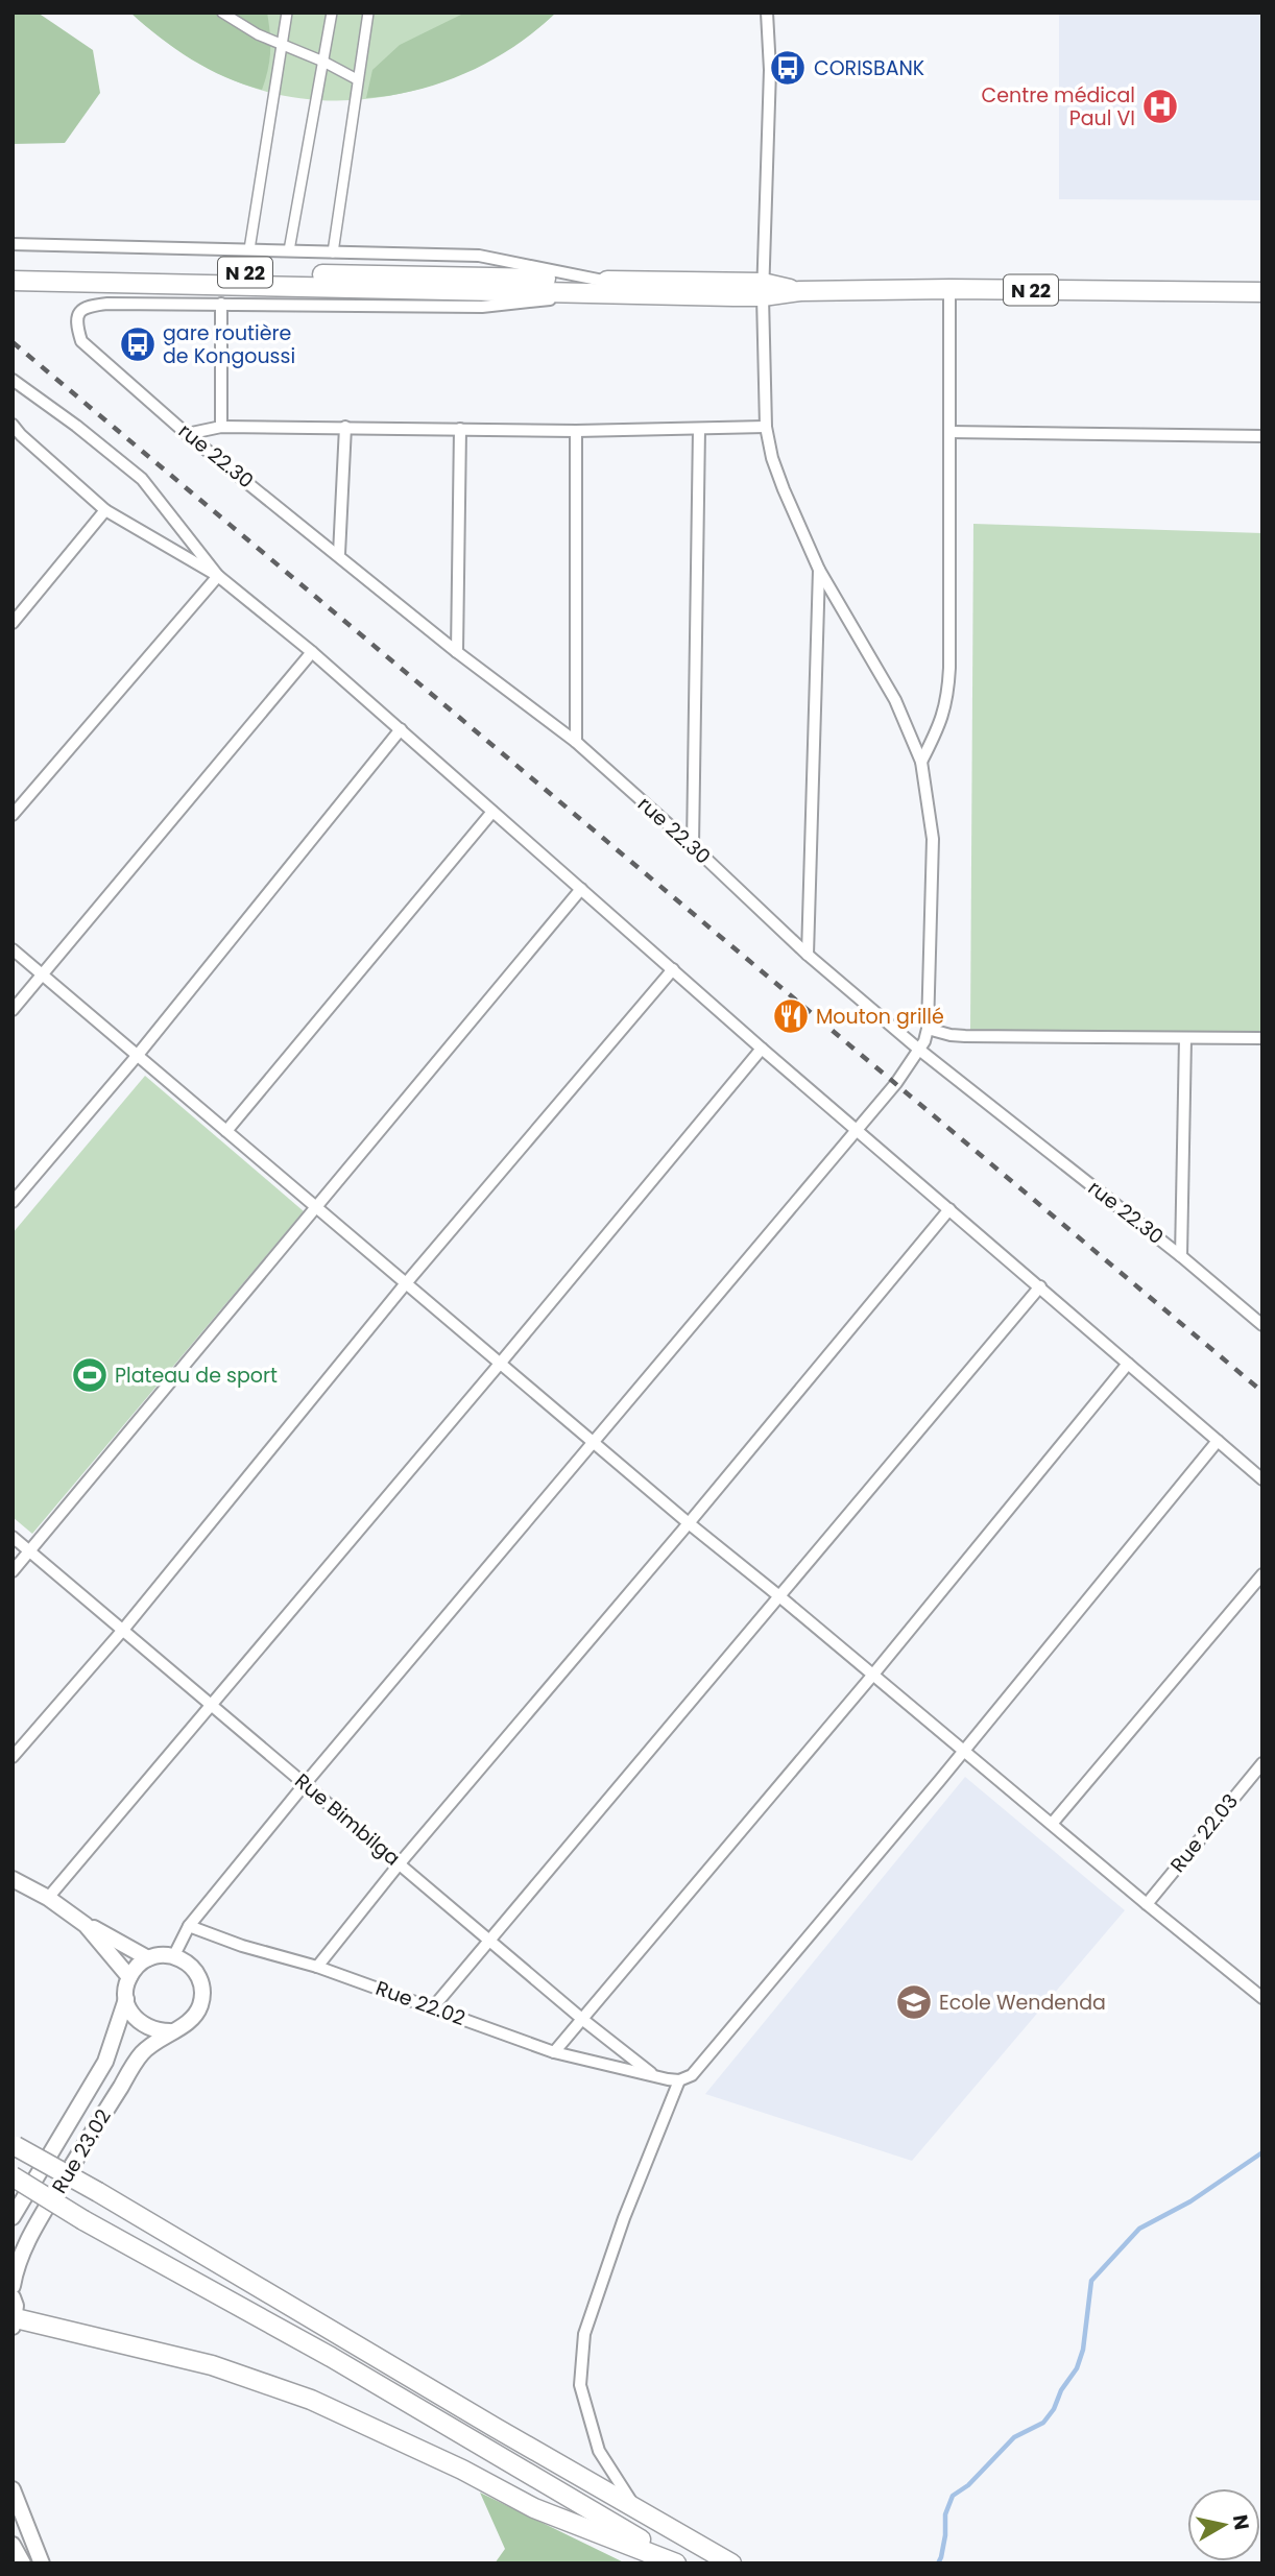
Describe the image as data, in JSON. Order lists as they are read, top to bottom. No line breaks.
{"streets":{"main road":["N 22"],"street":["rue 22.30","Rue Bimbilga","Rue 22.03","Rue 22.02","Rue 23.02"]},"crossings":[["Rue Bimbilga","Rue 22.02"]],"places":{"bus stop":["CORISBANK","gare routière de Kongoussi"],"hospital":["Centre médical Paul VI"],"restaurant":["Mouton grillé"],"sports":["Plateau de sport"],"school or university":["Ecole Wendenda"]},"north":"right"}
